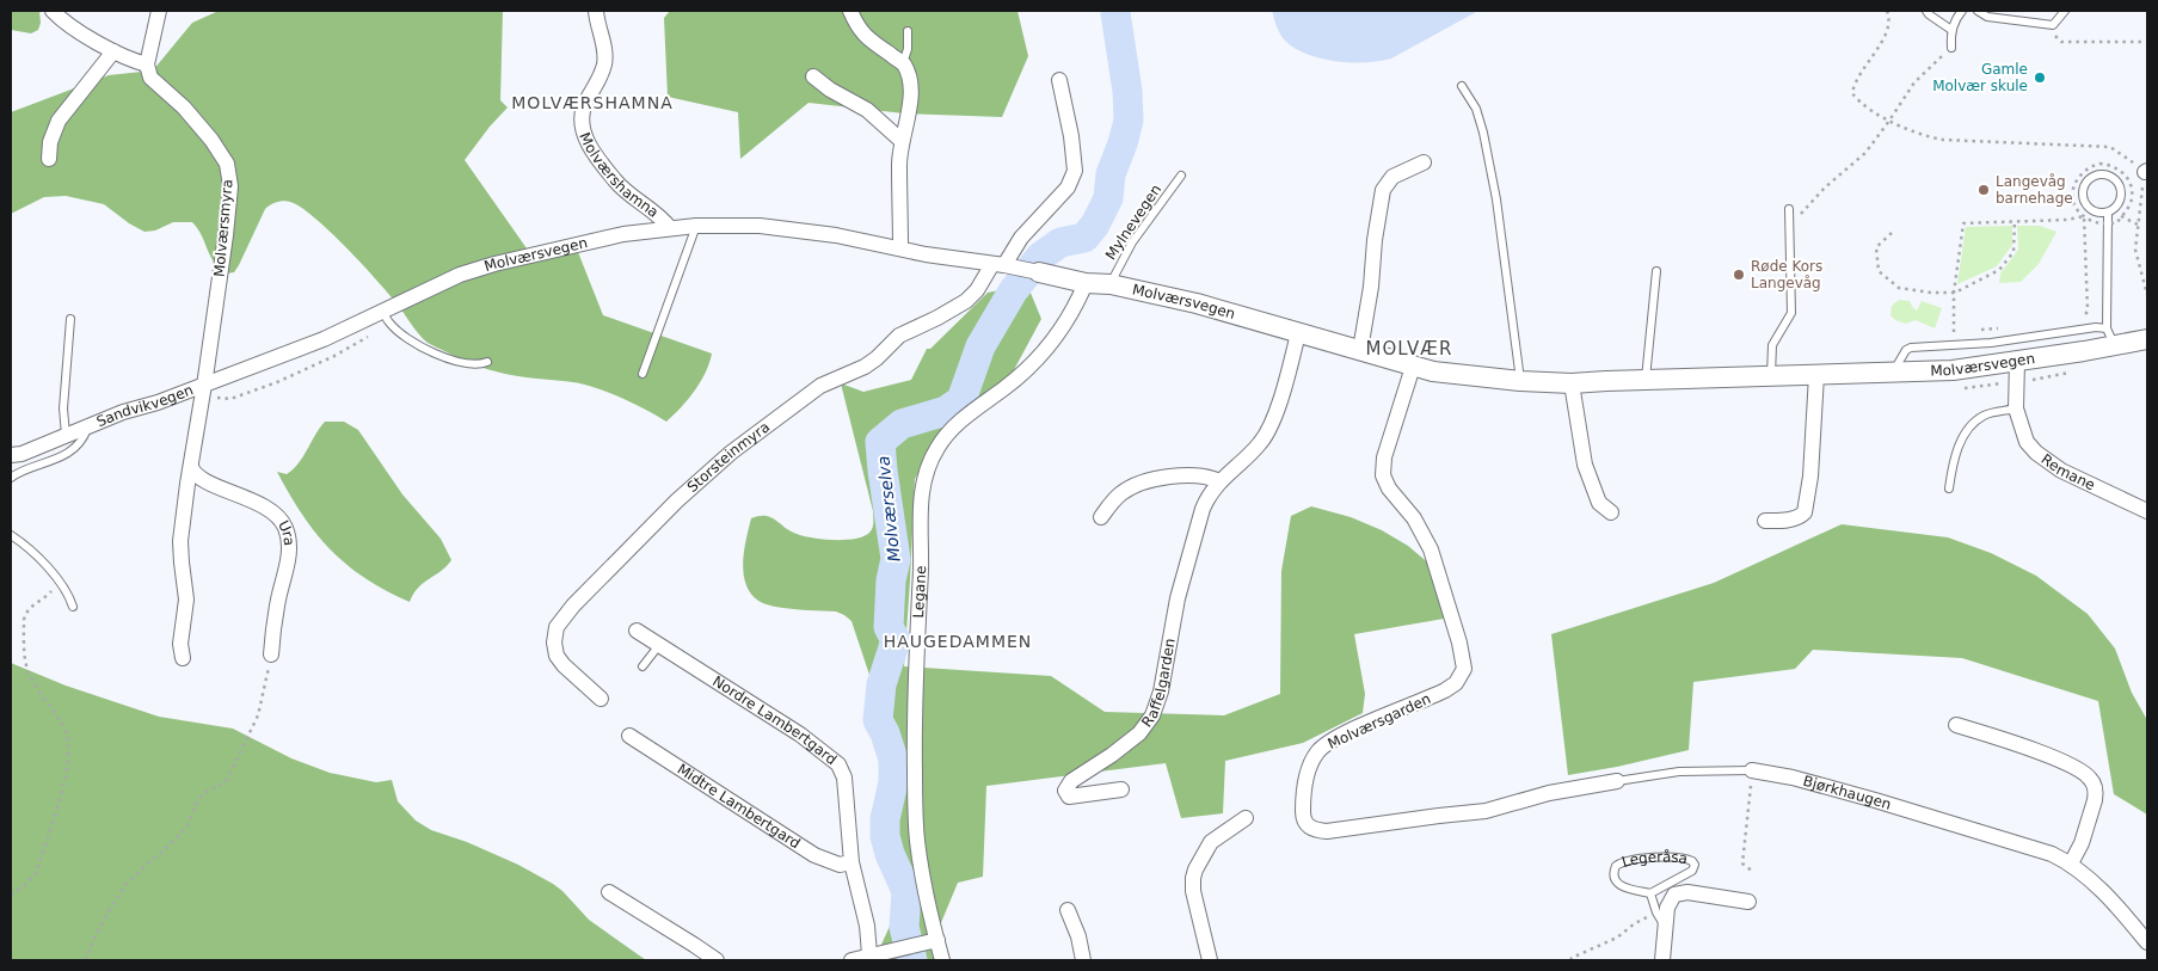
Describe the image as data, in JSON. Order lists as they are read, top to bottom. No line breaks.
{"streets":{"street":["Molværshamna","Molværsmyra","Molværsvegen","Sandvikvegen","Storsteinmyra","Remane","Ura","Legane","Raffelgarden","Nordre Lambertgard","Molværsgarden","Bjørkhaugen","Midtre Lambertgard","Legeråsa"],"lane":["Mylnevegen"]},"crossings":[["Molværshamna","Molværsvegen"],["Mylnevegen","Molværsvegen"],["Molværsmyra","Molværsvegen"],["Molværsmyra","Sandvikvegen"],["Molværsvegen","Sandvikvegen"],["Molværsvegen","Storsteinmyra"],["Molværsvegen","Remane"],["Molværsvegen","Legane"],["Molværsvegen","Raffelgarden"],["Molværsvegen","Molværsgarden"],["Nordre Lambertgard","Midtre Lambertgard"],["Molværsgarden","Bjørkhaugen"]],"districts":["MOLVÆRSHAMNA","MOLVÆR","HAUGEDAMMEN"],"water":["Molværselva"],"places":["Gamle Molvær skule","Langevåg barnehage","Røde Kors Langevåg"]}
